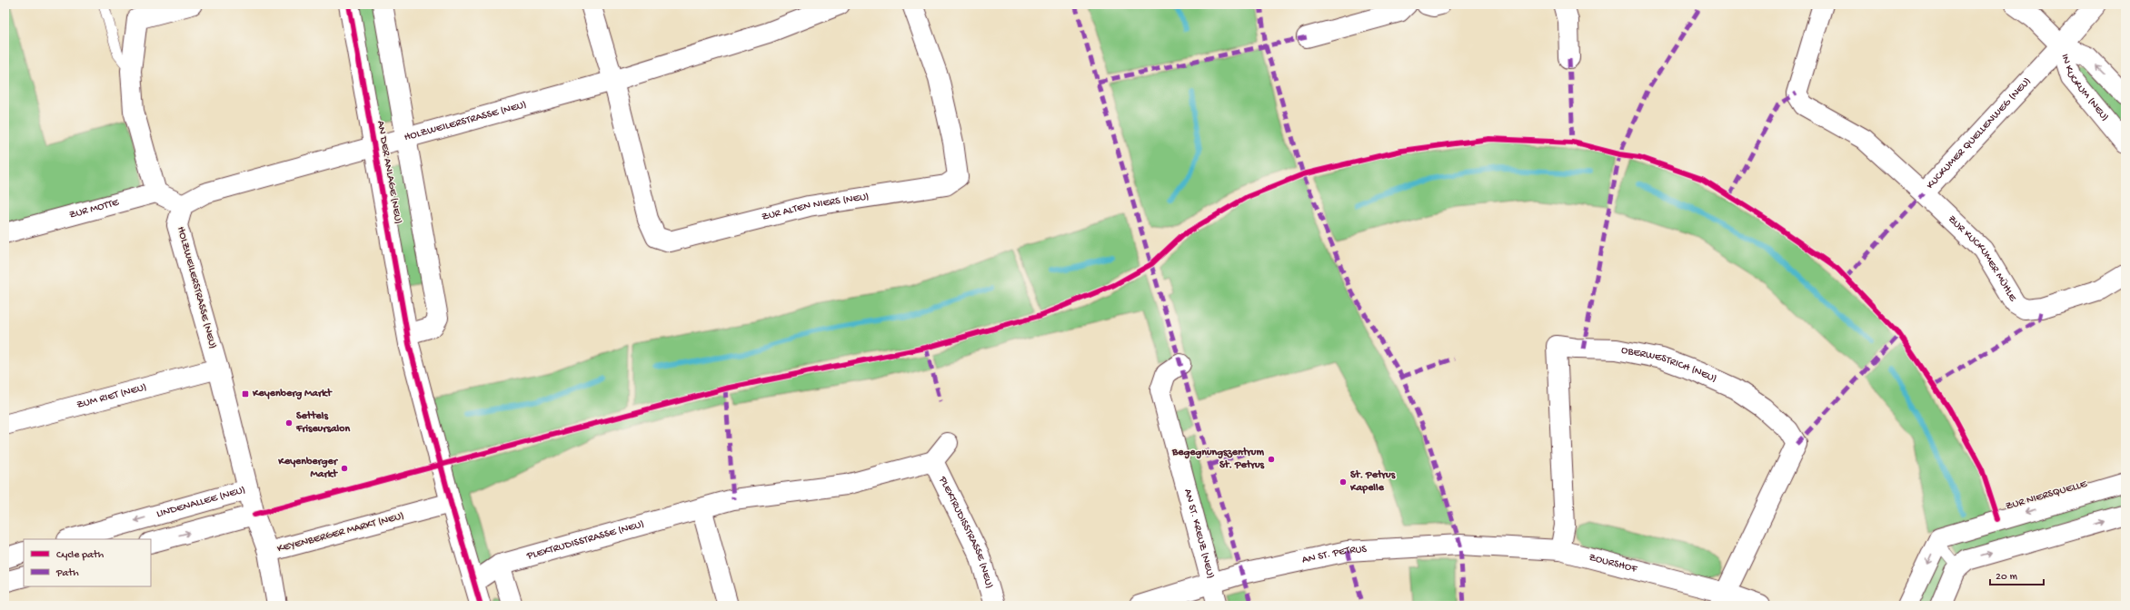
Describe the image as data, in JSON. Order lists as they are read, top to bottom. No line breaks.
{"streets":{"street":["IN KUCKUM (NEU)","HOLZWEILERSTRASSE (NEU)","KUCKUMER QUELLENWEG (NEU)","AN DER ANLAGE (NEU)","ZUR ALTEN NIERS (NEU)","ZUR MOTTE","ZUR KUCKUMER MÜHLE","OBERWESTRICH (NEU)","ZUM RIET (NEU)","ZUR NIERSQUELLE","LINDENALLEE (NEU)","KEYENBERGER MARKT (NEU)","PLEKTRUDISSTRASSE (NEU)","AN ST. KREUZ (NEU)","AN ST. PETRUS","ZOURSHOF"]},"crossings":[["IN KUCKUM (NEU)","KUCKUMER QUELLENWEG (NEU)"],["HOLZWEILERSTRASSE (NEU)","AN DER ANLAGE (NEU)"],["HOLZWEILERSTRASSE (NEU)","ZUR ALTEN NIERS (NEU)"],["HOLZWEILERSTRASSE (NEU)","ZUM RIET (NEU)"],["HOLZWEILERSTRASSE (NEU)","LINDENALLEE (NEU)"],["KUCKUMER QUELLENWEG (NEU)","ZUR KUCKUMER MÜHLE"],["OBERWESTRICH (NEU)","ZOURSHOF"],["LINDENALLEE (NEU)","KEYENBERGER MARKT (NEU)"],["AN ST. KREUZ (NEU)","AN ST. PETRUS"],["AN ST. PETRUS","ZOURSHOF"]],"places":{"transit":["Keyenberg Markt"],"other":["Settels Friseursalon","Begegnungszentrum St. Petrus","Keyenberger Markt","St. Petrus Kapelle"]},"legend":["Cycle path","Path"],"scale_bar":"20 m"}
